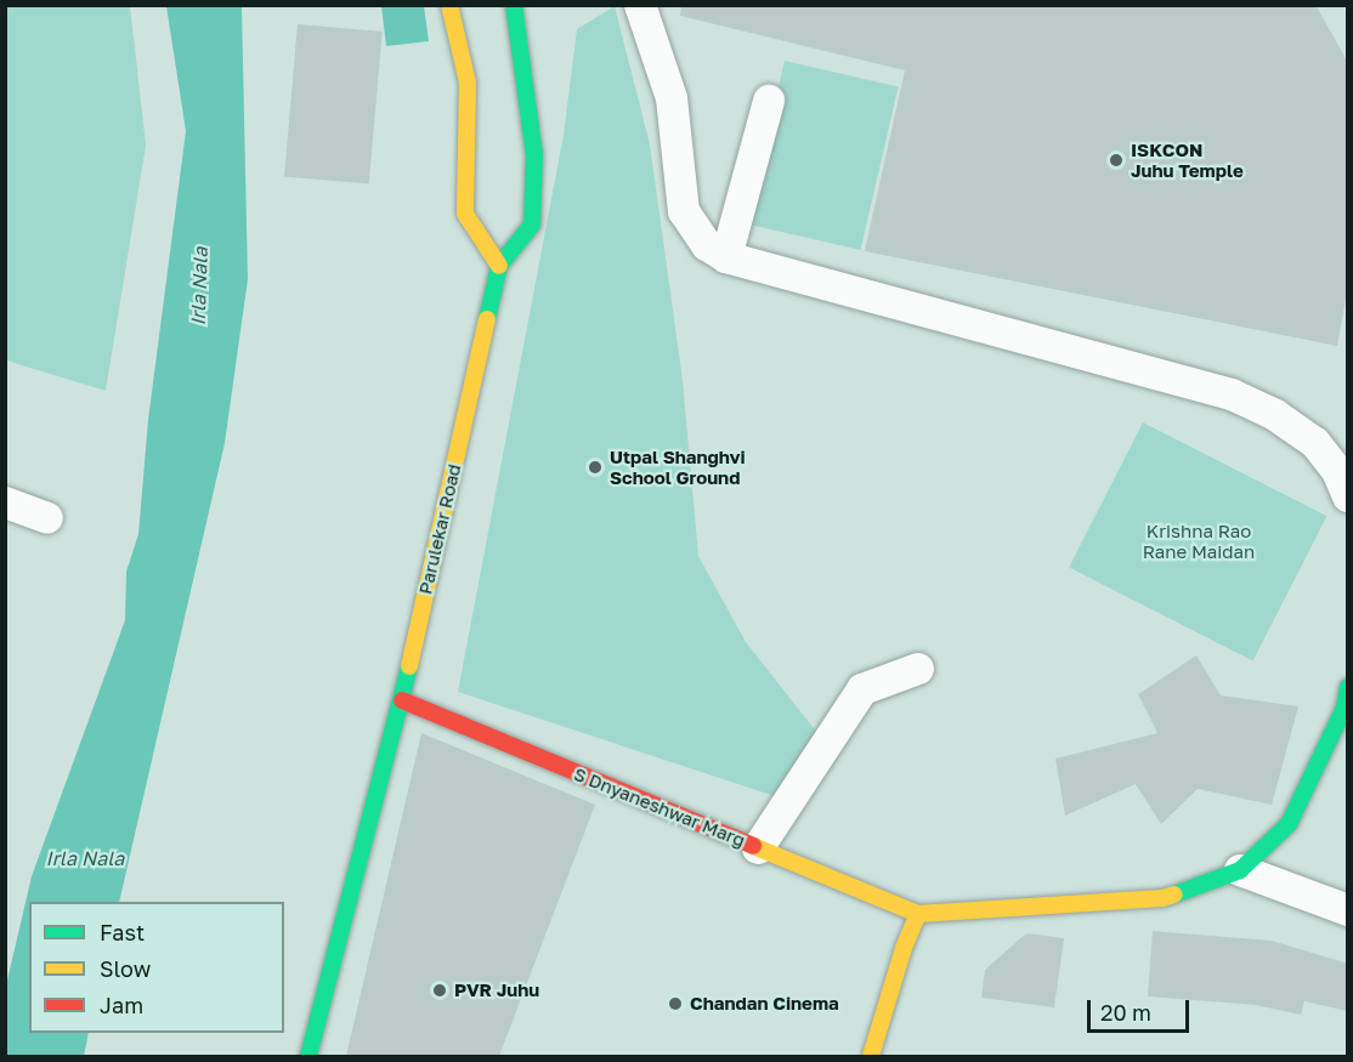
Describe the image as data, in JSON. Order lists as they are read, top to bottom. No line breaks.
{"streets":{"street":["Parulekar Road","S Dnyaneshwar Marg"]},"crossings":[["Parulekar Road","S Dnyaneshwar Marg"]],"water":["Irla Nala"],"parks":["Krishna Rao Rane Maidan"],"places":["ISKCON Juhu Temple","Utpal Shanghvi School Ground","PVR Juhu","Chandan Cinema"],"legend":["Fast","Slow","Jam"],"scale_bar":"20 m"}
